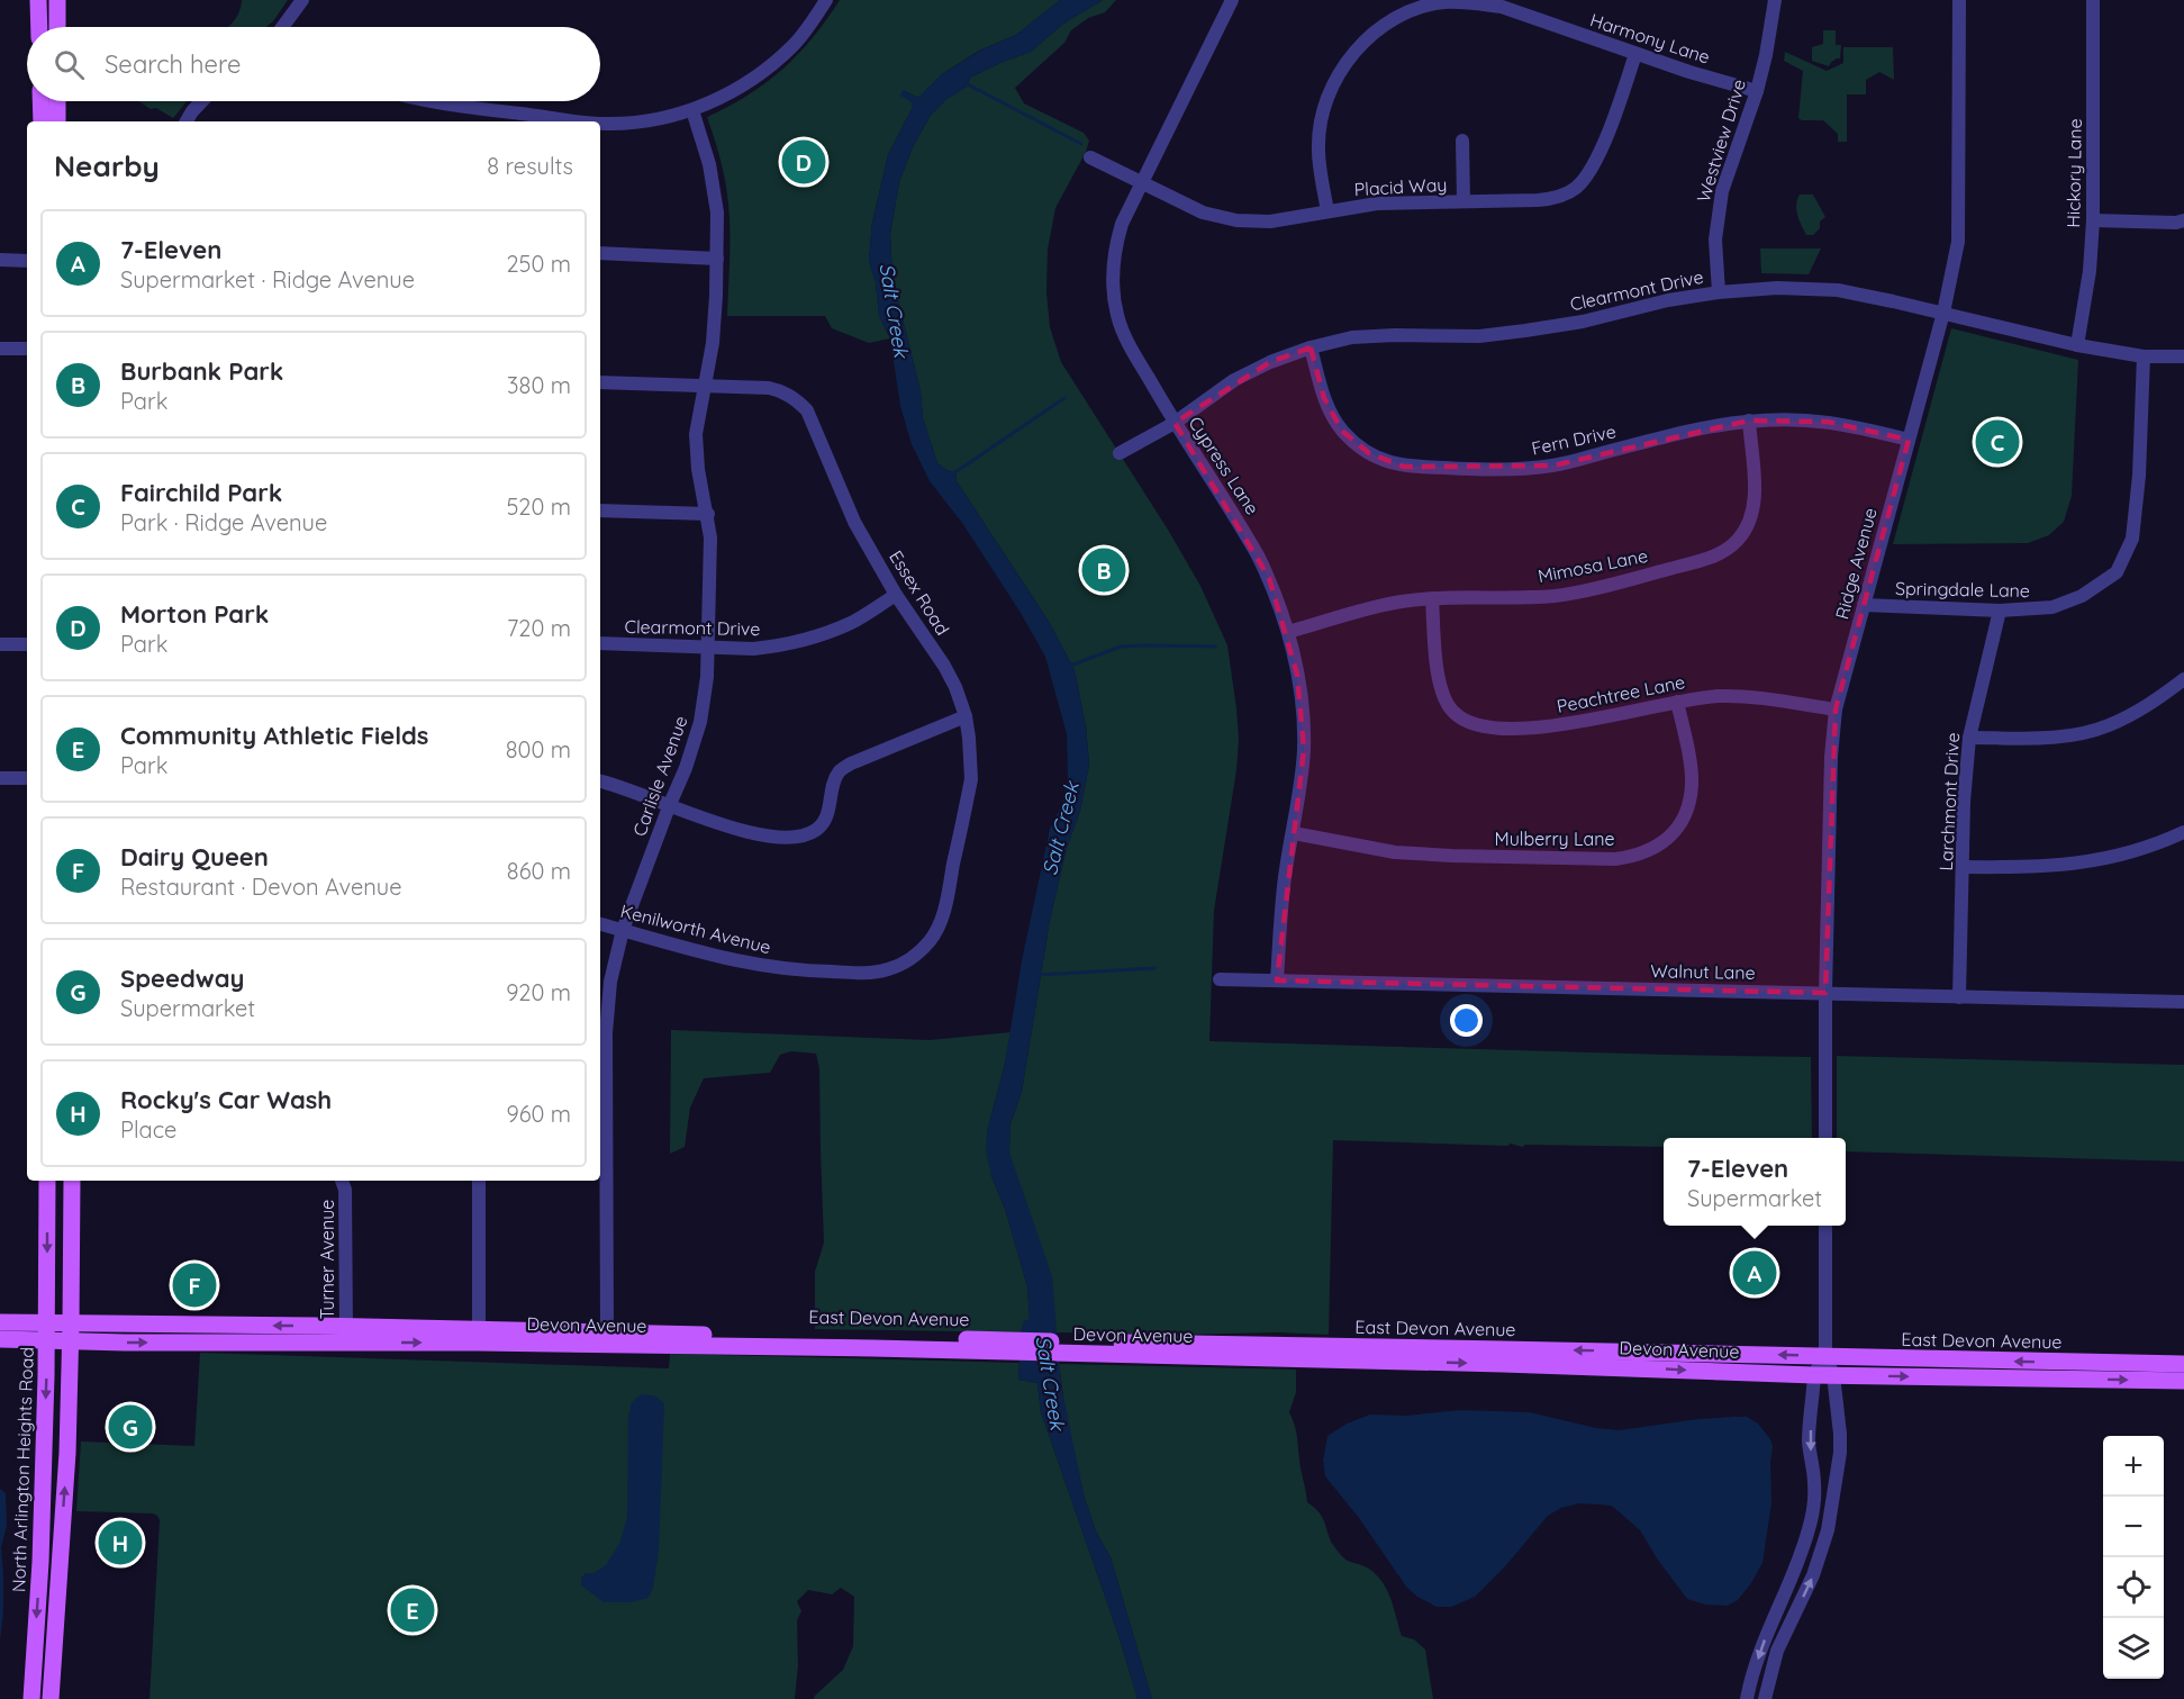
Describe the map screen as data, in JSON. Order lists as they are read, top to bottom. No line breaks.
{"streets":{"main road":["East Devon Avenue","Devon Avenue","North Arlington Heights Road"],"street":["Harmony Lane","Westview Drive","Hickory Lane","Placid Way","Clearmont Drive","Fern Drive","Cypress Lane","Ridge Avenue","Mimosa Lane","Springdale Lane","Essex Road","Peachtree Lane","Carlisle Avenue","Larchmont Drive","Mulberry Lane","Kenilworth Avenue","Walnut Lane","Turner Avenue"]},"crossings":[["Harmony Lane","Westview Drive"],["Harmony Lane","Placid Way"],["Westview Drive","Clearmont Drive"],["Hickory Lane","Clearmont Drive"],["Placid Way","Cypress Lane"],["Clearmont Drive","Fern Drive"],["Clearmont Drive","Cypress Lane"],["Clearmont Drive","Ridge Avenue"],["Clearmont Drive","Springdale Lane"],["Clearmont Drive","Essex Road"],["Clearmont Drive","Carlisle Avenue"],["Fern Drive","Ridge Avenue"],["Fern Drive","Mimosa Lane"],["Cypress Lane","Mimosa Lane"],["Cypress Lane","Mulberry Lane"],["Cypress Lane","Walnut Lane"],["Ridge Avenue","Springdale Lane"],["Ridge Avenue","Peachtree Lane"],["Ridge Avenue","Walnut Lane"],["Mimosa Lane","Peachtree Lane"],["Springdale Lane","Larchmont Drive"],["Essex Road","Carlisle Avenue"],["Essex Road","Kenilworth Avenue"],["Peachtree Lane","Mulberry Lane"],["Carlisle Avenue","Kenilworth Avenue"],["Carlisle Avenue","Devon Avenue"],["Larchmont Drive","Walnut Lane"],["Turner Avenue","Devon Avenue"],["East Devon Avenue","Devon Avenue"],["Devon Avenue","North Arlington Heights Road"]],"one_way":["East Devon Avenue","Devon Avenue"],"water":["Salt Creek"],"page":{"search":"Search here","heading":["Nearby","8 results"],"pins":["D","C","B","A","F","G","H","E"],"list":[{"mark":"A","name":"7-Eleven","note":"Supermarket · Ridge Avenue","value":"250 m"},{"mark":"B","name":"Burbank Park","note":"Park","value":"380 m"},{"mark":"C","name":"Fairchild Park","note":"Park · Ridge Avenue","value":"520 m"},{"mark":"D","name":"Morton Park","note":"Park","value":"720 m"},{"mark":"E","name":"Community Athletic Fields","note":"Park","value":"800 m"},{"mark":"F","name":"Dairy Queen","note":"Restaurant · Devon Avenue","value":"860 m"},{"mark":"G","name":"Speedway","note":"Supermarket","value":"920 m"},{"mark":"H","name":"Rocky's Car Wash","note":"Place","value":"960 m"}],"popup":["7-Eleven","Supermarket"],"map_buttons":["+","−"]}}
